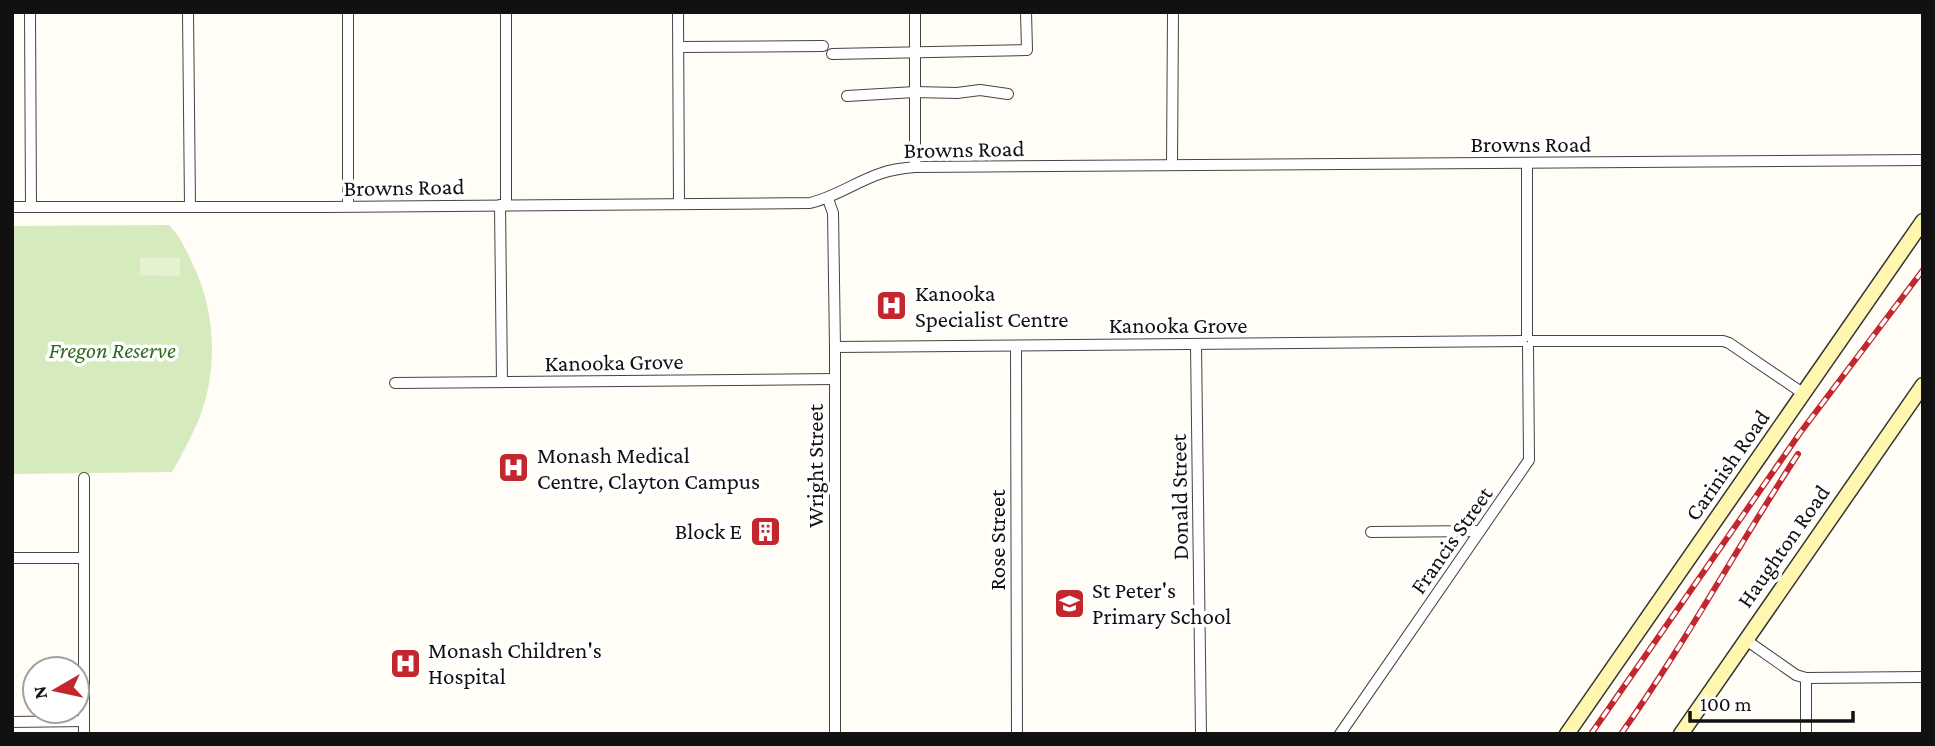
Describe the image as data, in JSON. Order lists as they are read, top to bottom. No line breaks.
{"streets":{"street":["Browns Road","Kanooka Grove","Carinish Road","Wright Street","Donald Street","Rose Street","Francis Street","Haughton Road"]},"crossings":[["Browns Road","Wright Street"],["Browns Road","Francis Street"],["Kanooka Grove","Carinish Road"],["Kanooka Grove","Wright Street"],["Kanooka Grove","Donald Street"],["Kanooka Grove","Rose Street"],["Kanooka Grove","Francis Street"]],"parks":["Fregon Reserve"],"places":{"hospital":["Kanooka Specialist Centre","Monash Medical Centre, Clayton Campus","Monash Children's Hospital"],"building":["Block E"],"school or university":["St Peter's Primary School"]},"scale_bar":"100 m","north":"left"}
